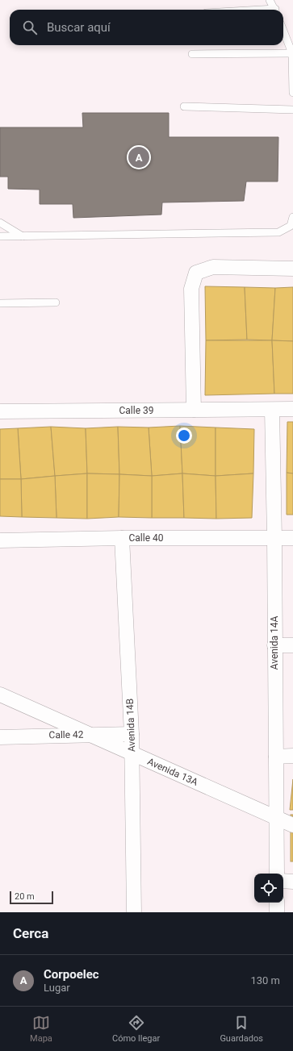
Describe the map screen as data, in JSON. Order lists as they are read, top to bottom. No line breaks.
{"streets":{"street":["Calle 39","Calle 40","Avenida 14A","Avenida 14B","Calle 42","Avenida 13A"]},"crossings":[["Calle 39","Avenida 14A"],["Calle 40","Avenida 14A"],["Calle 40","Avenida 14B"],["Avenida 14B","Calle 42"]],"scale_bar":"20 m","page":{"search":"Buscar aquí","pins":"A","scale":"20 m","heading":"Cerca","list":[{"mark":"A","name":"Corpoelec","note":"Lugar","value":"130 m"}],"nav":["Mapa","Cómo llegar","Guardados"]}}
